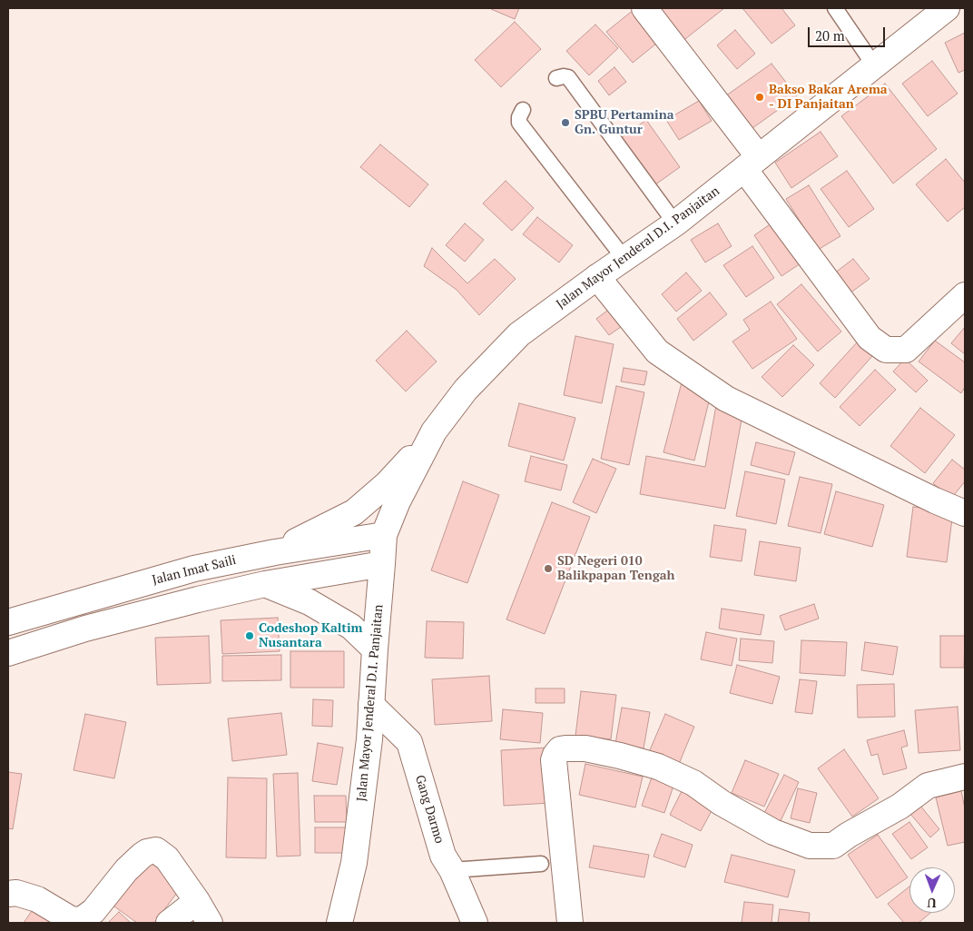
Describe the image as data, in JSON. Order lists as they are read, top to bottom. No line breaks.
{"streets":{"main road":["Jalan Mayor Jenderal D.I. Panjaitan","Jalan Imat Saili","Gang Darmo"]},"crossings":[["Jalan Mayor Jenderal D.I. Panjaitan","Jalan Imat Saili"],["Jalan Mayor Jenderal D.I. Panjaitan","Gang Darmo"]],"places":["Bakso Bakar Arema - DI Panjaitan","SPBU Pertamina Gn. Guntur","SD Negeri 010 Balikpapan Tengah","Codeshop Kaltim Nusantara"],"scale_bar":"20 m","north":"bottom"}
